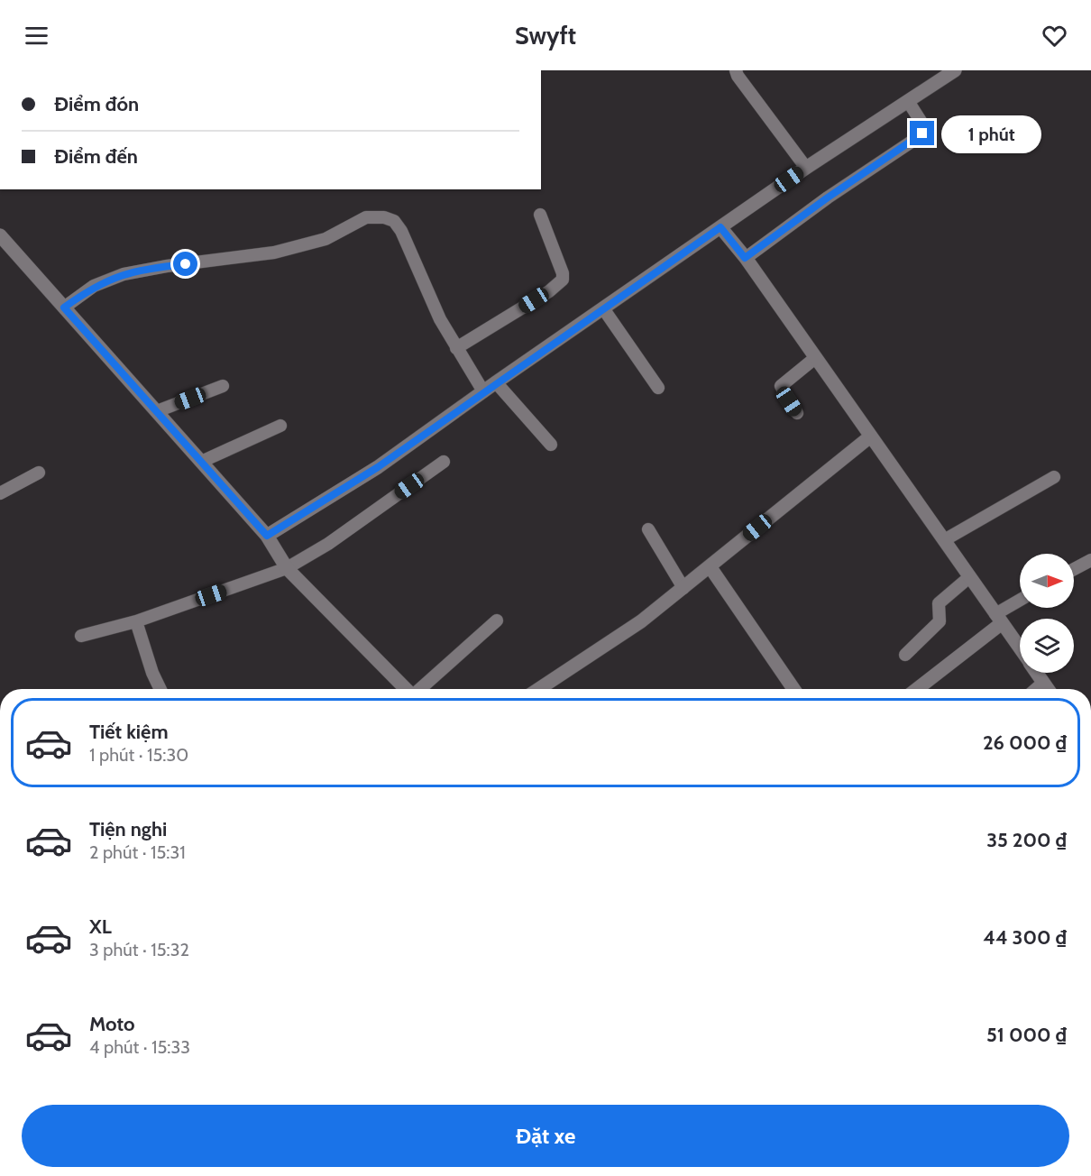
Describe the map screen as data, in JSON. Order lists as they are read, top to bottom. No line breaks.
{"north":"right","page":{"header":"Swyft","banner":["Điểm đón","Điểm đến"],"bubble":"1 phút","list":[{"name":"Tiết kiệm","note":"1 phút · 15:30","value":"26 000 ₫"},{"name":"Tiện nghi","note":"2 phút · 15:31","value":"35 200 ₫"},{"name":"XL","note":"3 phút · 15:32","value":"44 300 ₫"},{"name":"Moto","note":"4 phút · 15:33","value":"51 000 ₫"}],"buttons":"Đặt xe"}}
